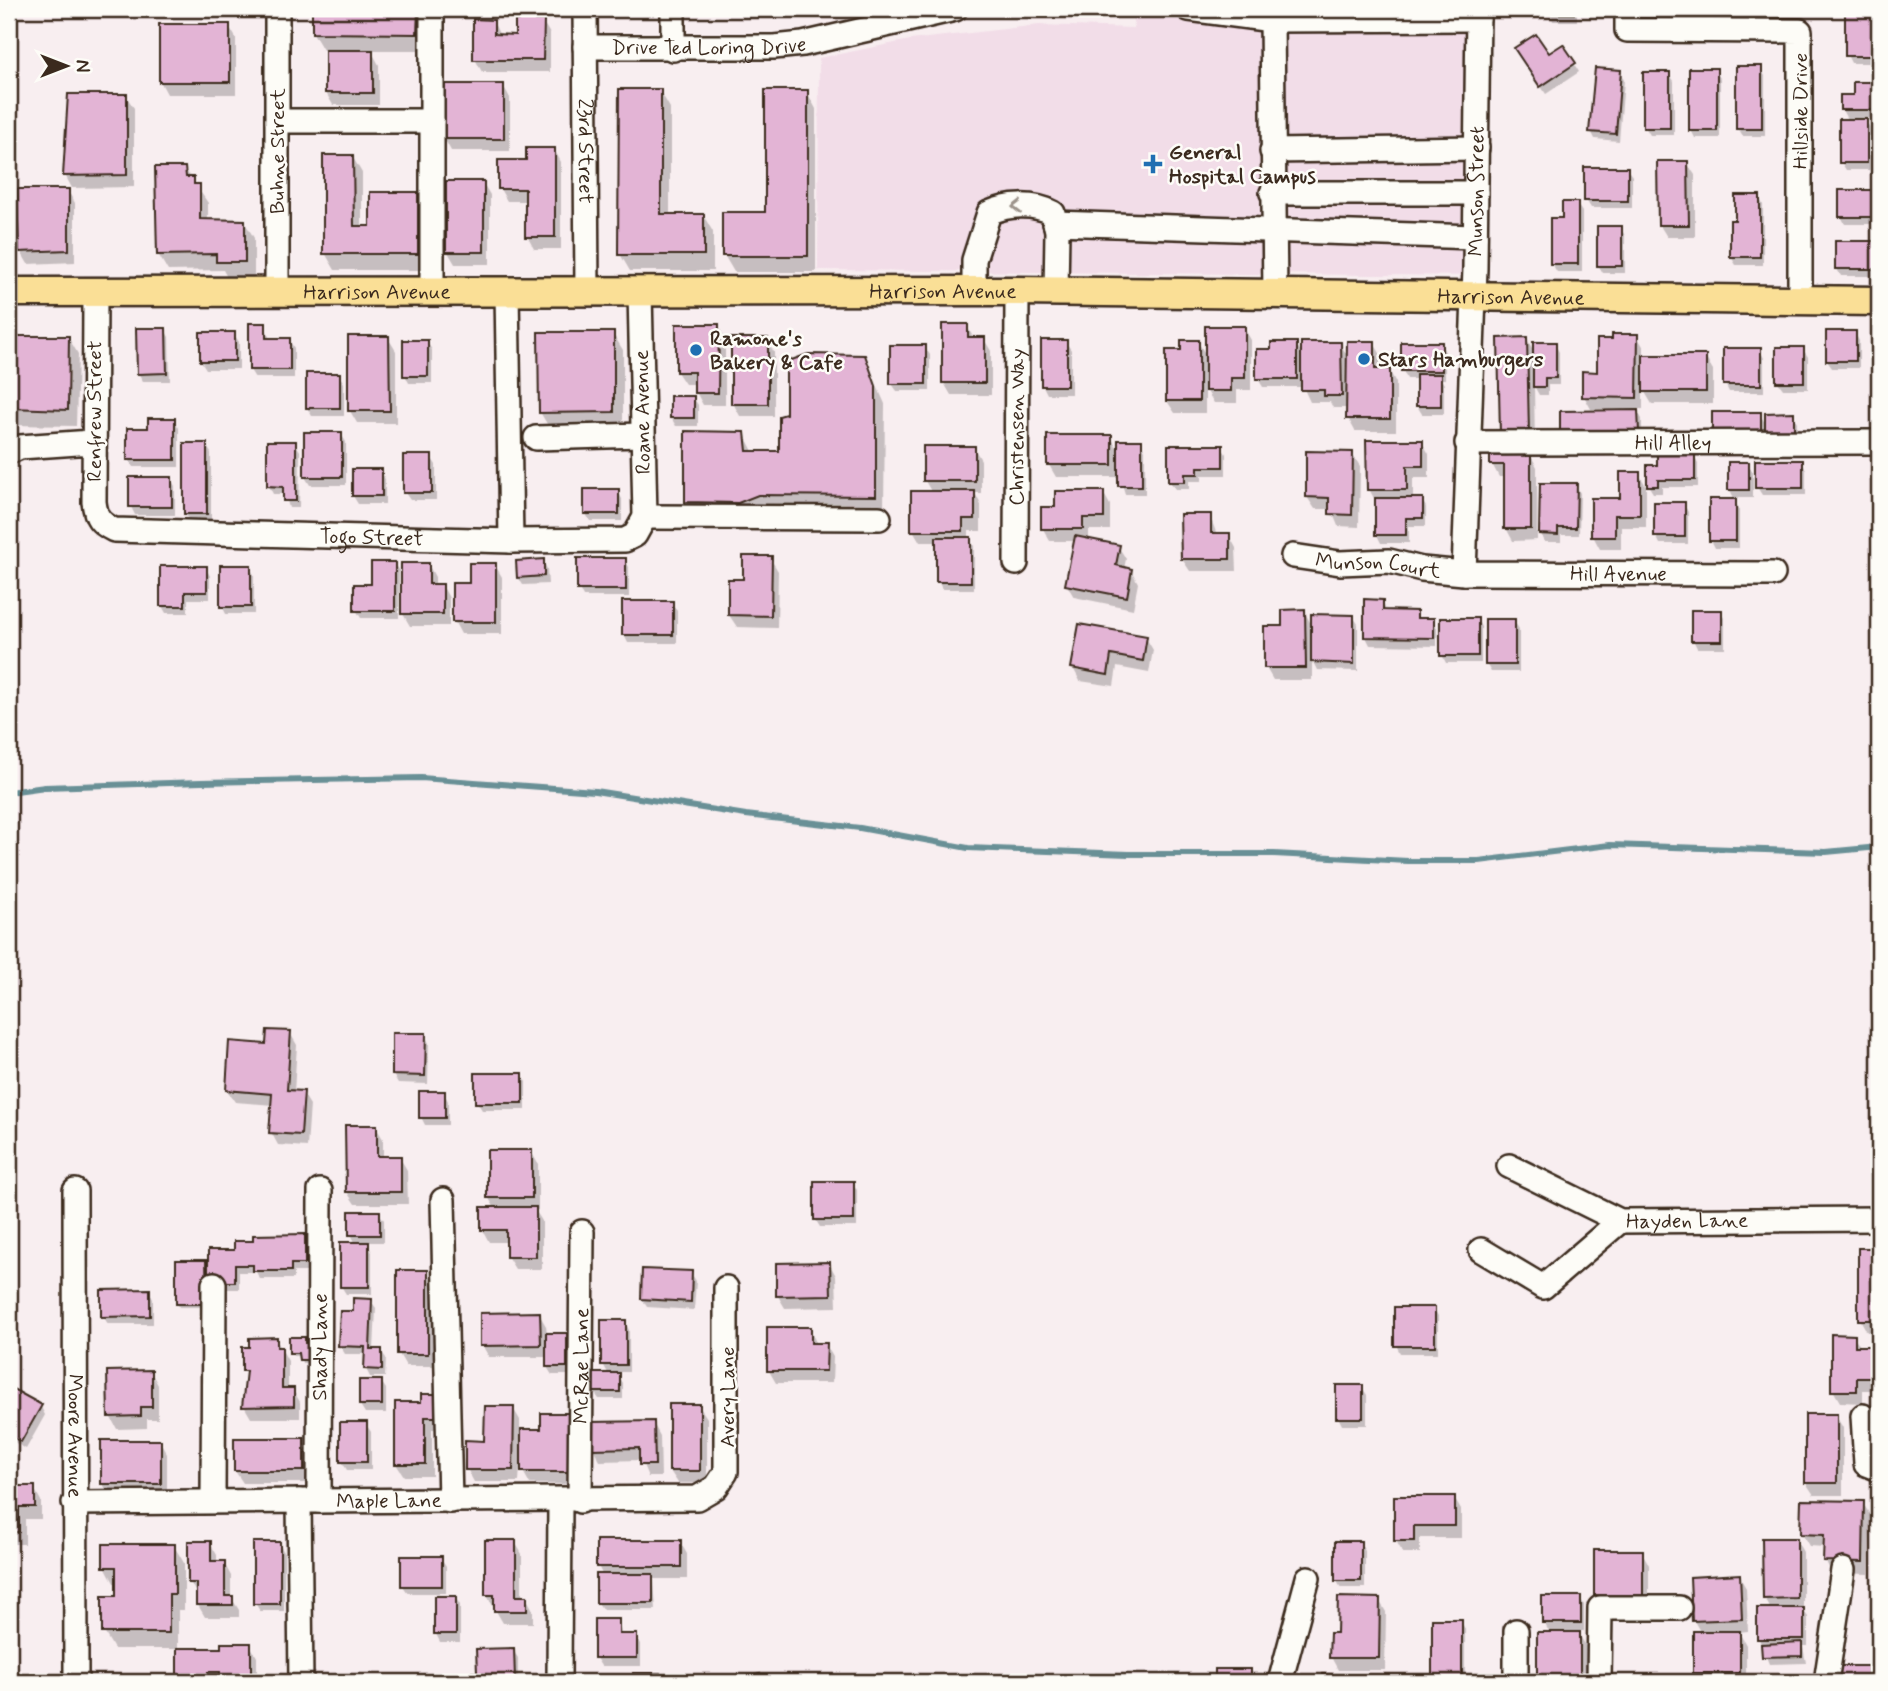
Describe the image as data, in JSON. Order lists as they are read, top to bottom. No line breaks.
{"streets":{"main road":["Harrison Avenue"],"street":["Drive Ted Loring Drive","Hillside Drive","23rd Street","Buhne Street","Munson Street","Renfrew Street","Roane Avenue","Christensen Way","Hill Alley","Togo Street","Munson Court","Hill Avenue","Hayden Lane","Shady Lane","McRae Lane","Avery Lane","Moore Avenue","Maple Lane"]},"crossings":[["Drive Ted Loring Drive","23rd Street"],["Hillside Drive","Harrison Avenue"],["23rd Street","Harrison Avenue"],["Buhne Street","Harrison Avenue"],["Munson Street","Harrison Avenue"],["Munson Street","Hill Alley"],["Munson Street","Munson Court"],["Munson Street","Hill Avenue"],["Harrison Avenue","Renfrew Street"],["Harrison Avenue","Roane Avenue"],["Harrison Avenue","Christensen Way"],["Renfrew Street","Togo Street"],["Roane Avenue","Togo Street"],["Munson Court","Hill Avenue"],["Shady Lane","Maple Lane"],["McRae Lane","Maple Lane"],["Avery Lane","Maple Lane"],["Moore Avenue","Maple Lane"]],"places":{"health":["General Hospital Campus"],"other":["Ramone's Bakery & Cafe","Stars Hamburgers"]},"north":"right"}
